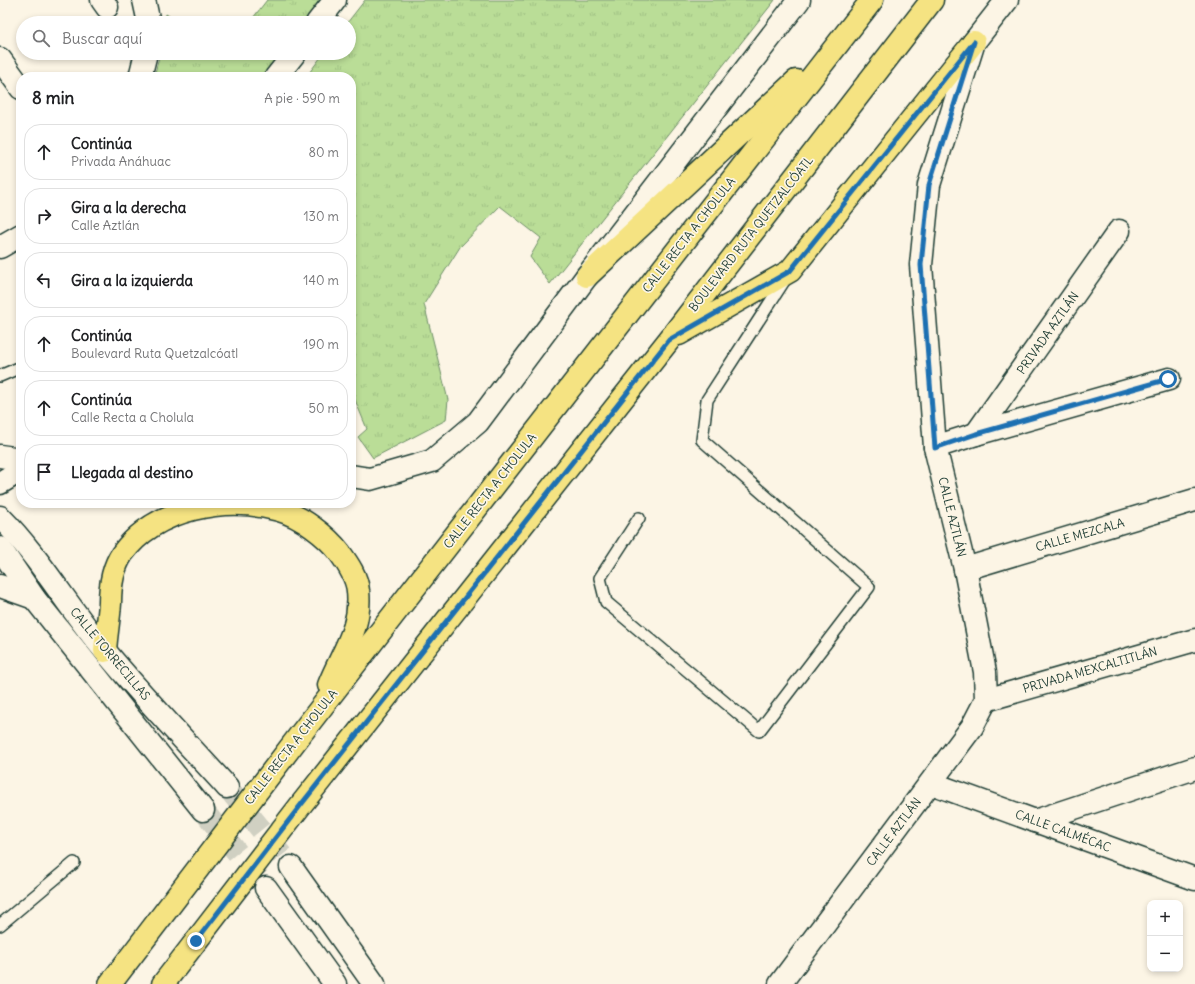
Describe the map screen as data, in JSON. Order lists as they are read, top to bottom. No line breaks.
{"streets":{"main road":["BOULEVARD RUTA QUETZALCÓATL","CALLE RECTA A CHOLULA"],"street":["PRIVADA AZTLÁN","CALLE AZTLÁN","CALLE MEZCALA","CALLE TORRECILLAS","PRIVADA MEXCALTITLÁN","CALLE CALMÉCAC"]},"crossings":[["CALLE AZTLÁN","CALLE MEZCALA"],["CALLE AZTLÁN","PRIVADA MEXCALTITLÁN"],["CALLE AZTLÁN","CALLE CALMÉCAC"]],"page":{"search":"Buscar aquí","heading":["8 min","A pie · 590 m"],"list":[["Continúa","Privada Anáhuac","80 m"],["Gira a la derecha","Calle Aztlán","130 m"],["Gira a la izquierda","140 m"],["Continúa","Boulevard Ruta Quetzalcóatl","190 m"],["Continúa","Calle Recta a Cholula","50 m"],"Llegada al destino"],"map_buttons":["+","−"]}}
